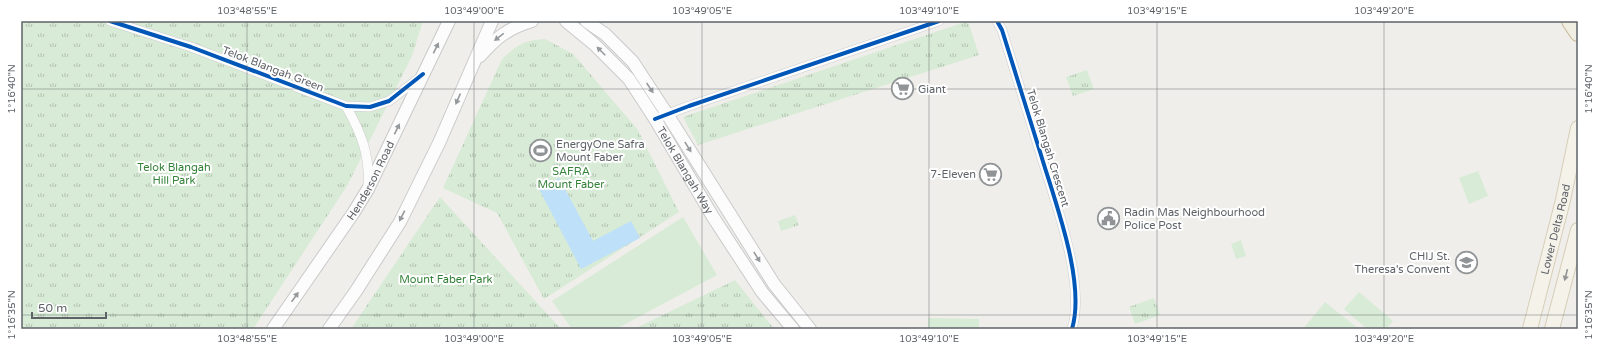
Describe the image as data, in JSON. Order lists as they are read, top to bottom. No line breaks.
{"streets":{"main road":["Telok Blangah Way","Henderson Road","Lower Delta Road"],"street":["Telok Blangah Green","Telok Blangah Crescent"]},"crossings":[["Telok Blangah Green","Henderson Road"]],"parks":["Telok Blangah Hill Park","SAFRA Mount Faber","Mount Faber Park"],"places":{"supermarket":["Giant","7-Eleven"],"sports":["EnergyOne Safra Mount Faber"],"public building":["Radin Mas Neighbourhood Police Post"],"school or university":["CHIJ St. Theresa's Convent"]},"scale_bar":"50 m","coordinates":["103°48'55\"E","103°49'00\"E","103°49'05\"E","103°49'10\"E","103°49'15\"E","103°49'20\"E","1°16'40\"N","1°16'35\"N"]}
